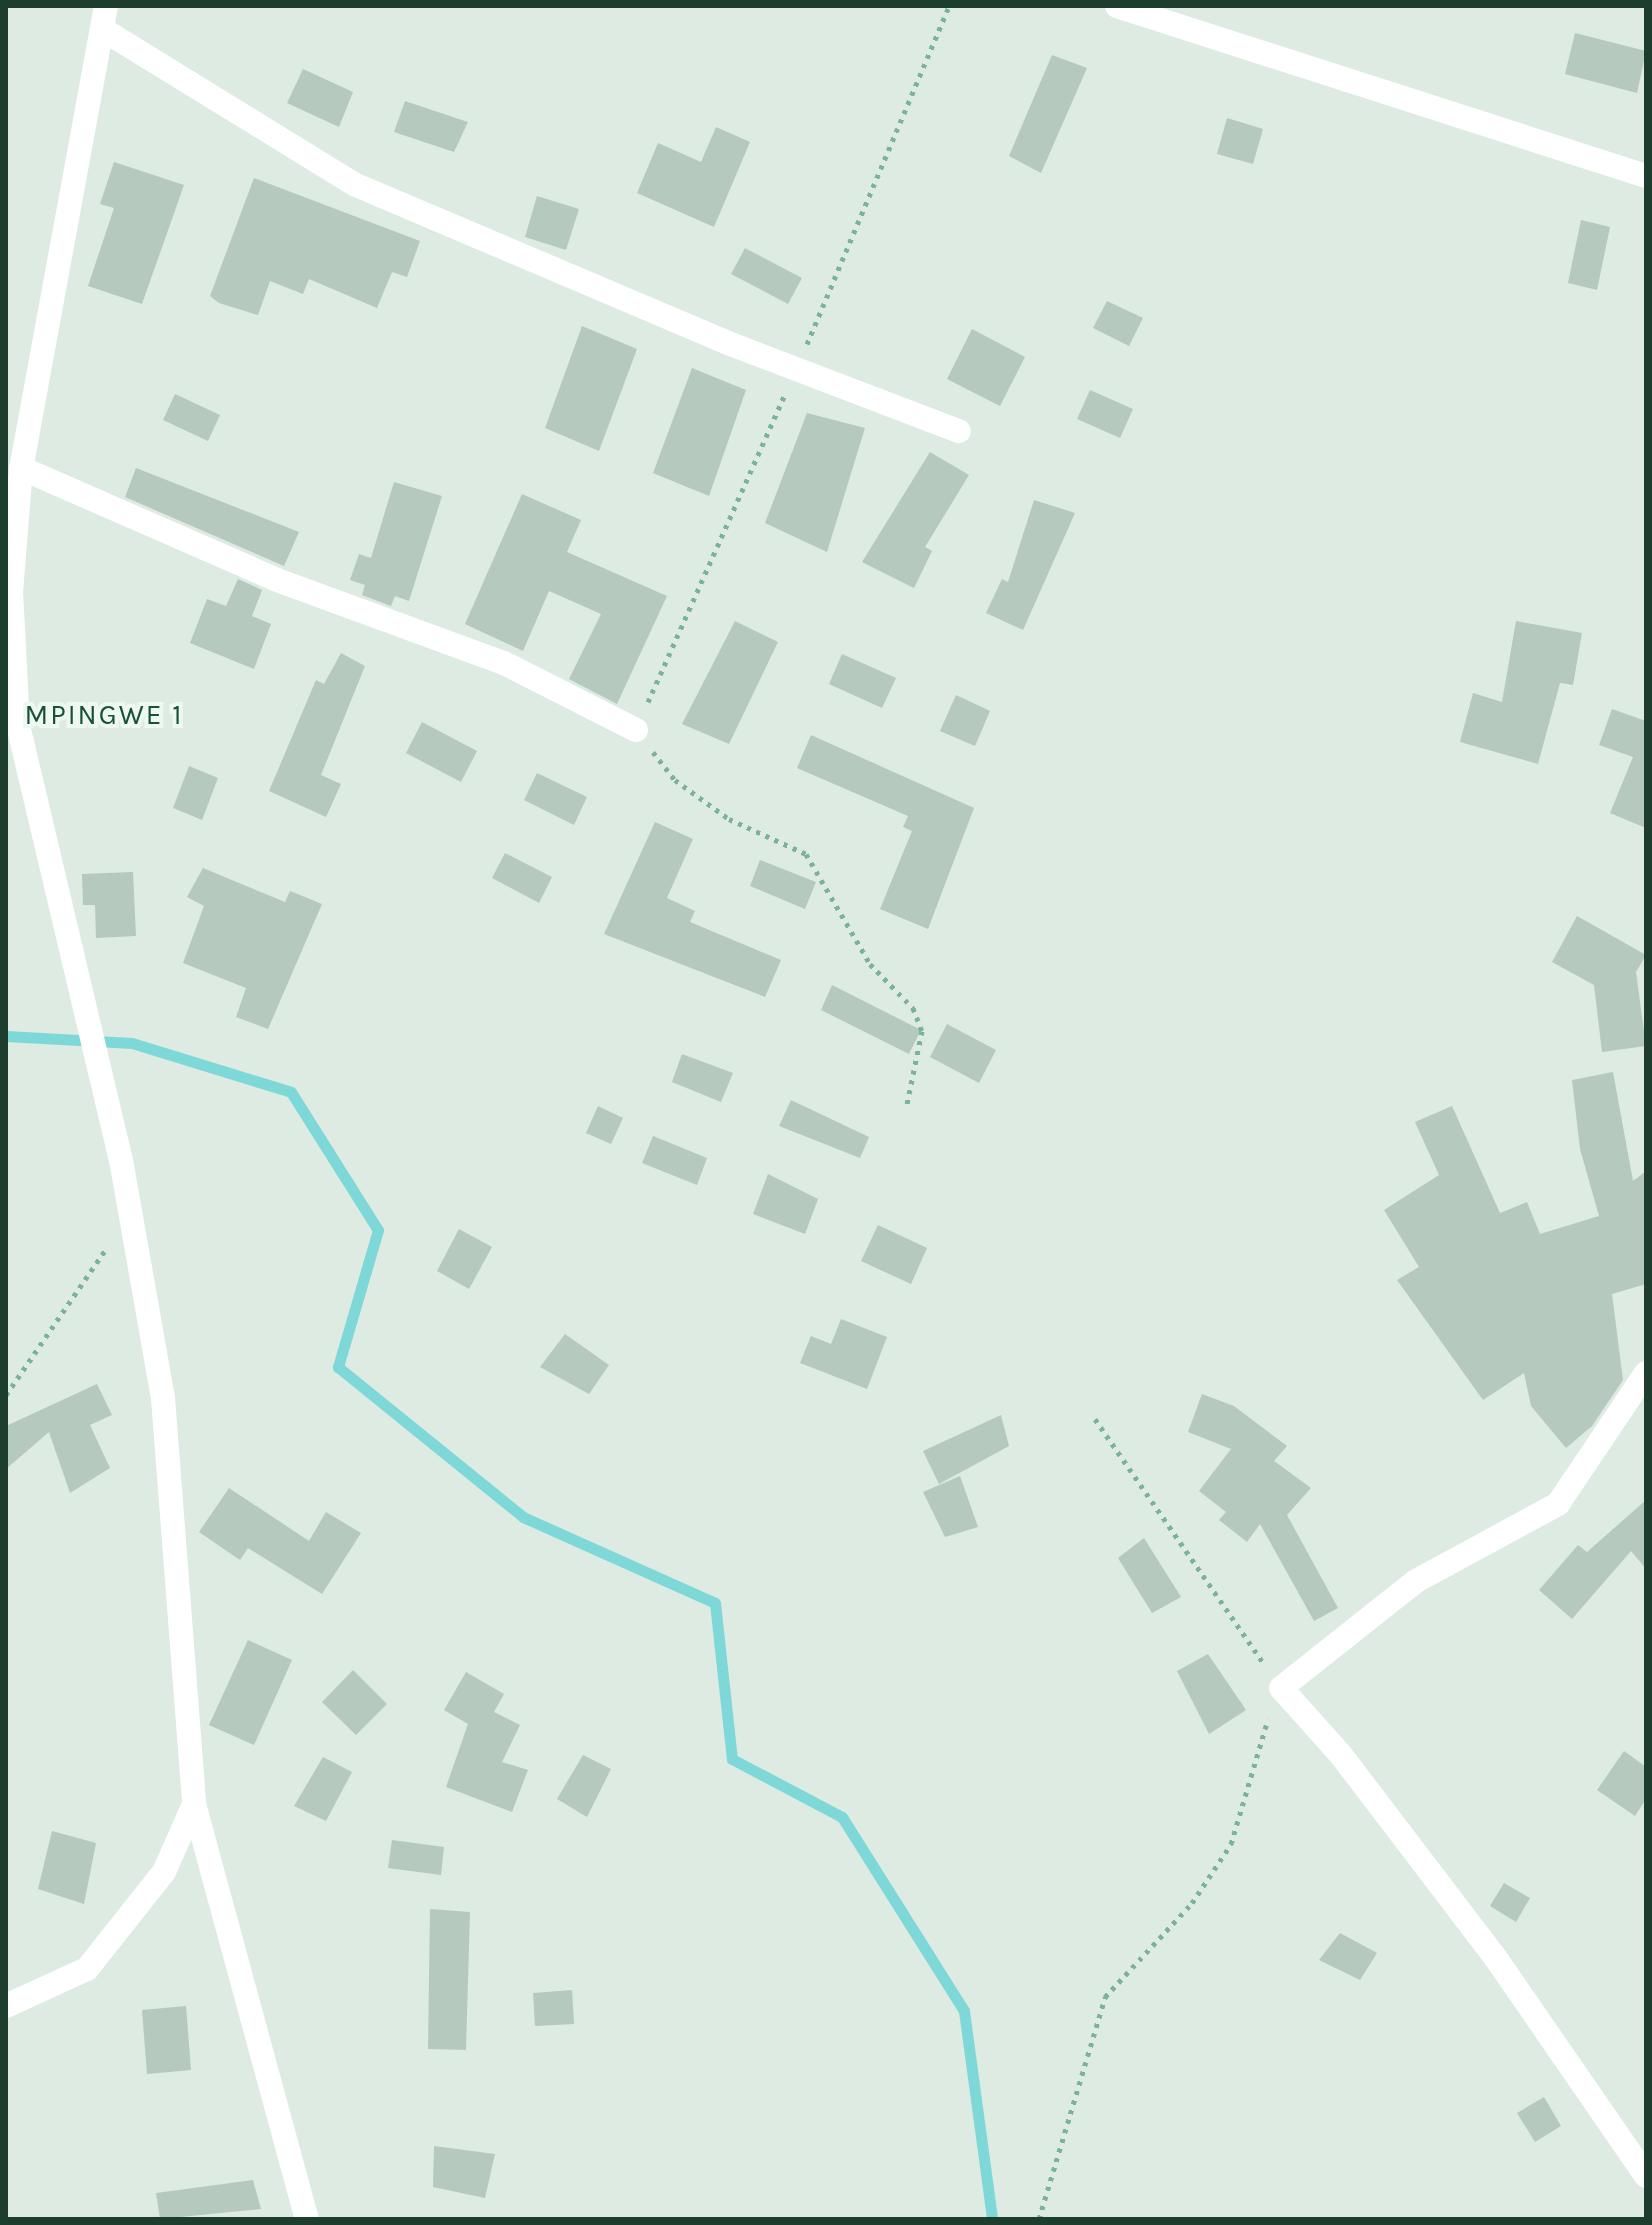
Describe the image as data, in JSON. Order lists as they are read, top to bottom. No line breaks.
{"districts":["MPINGWE 1"]}
